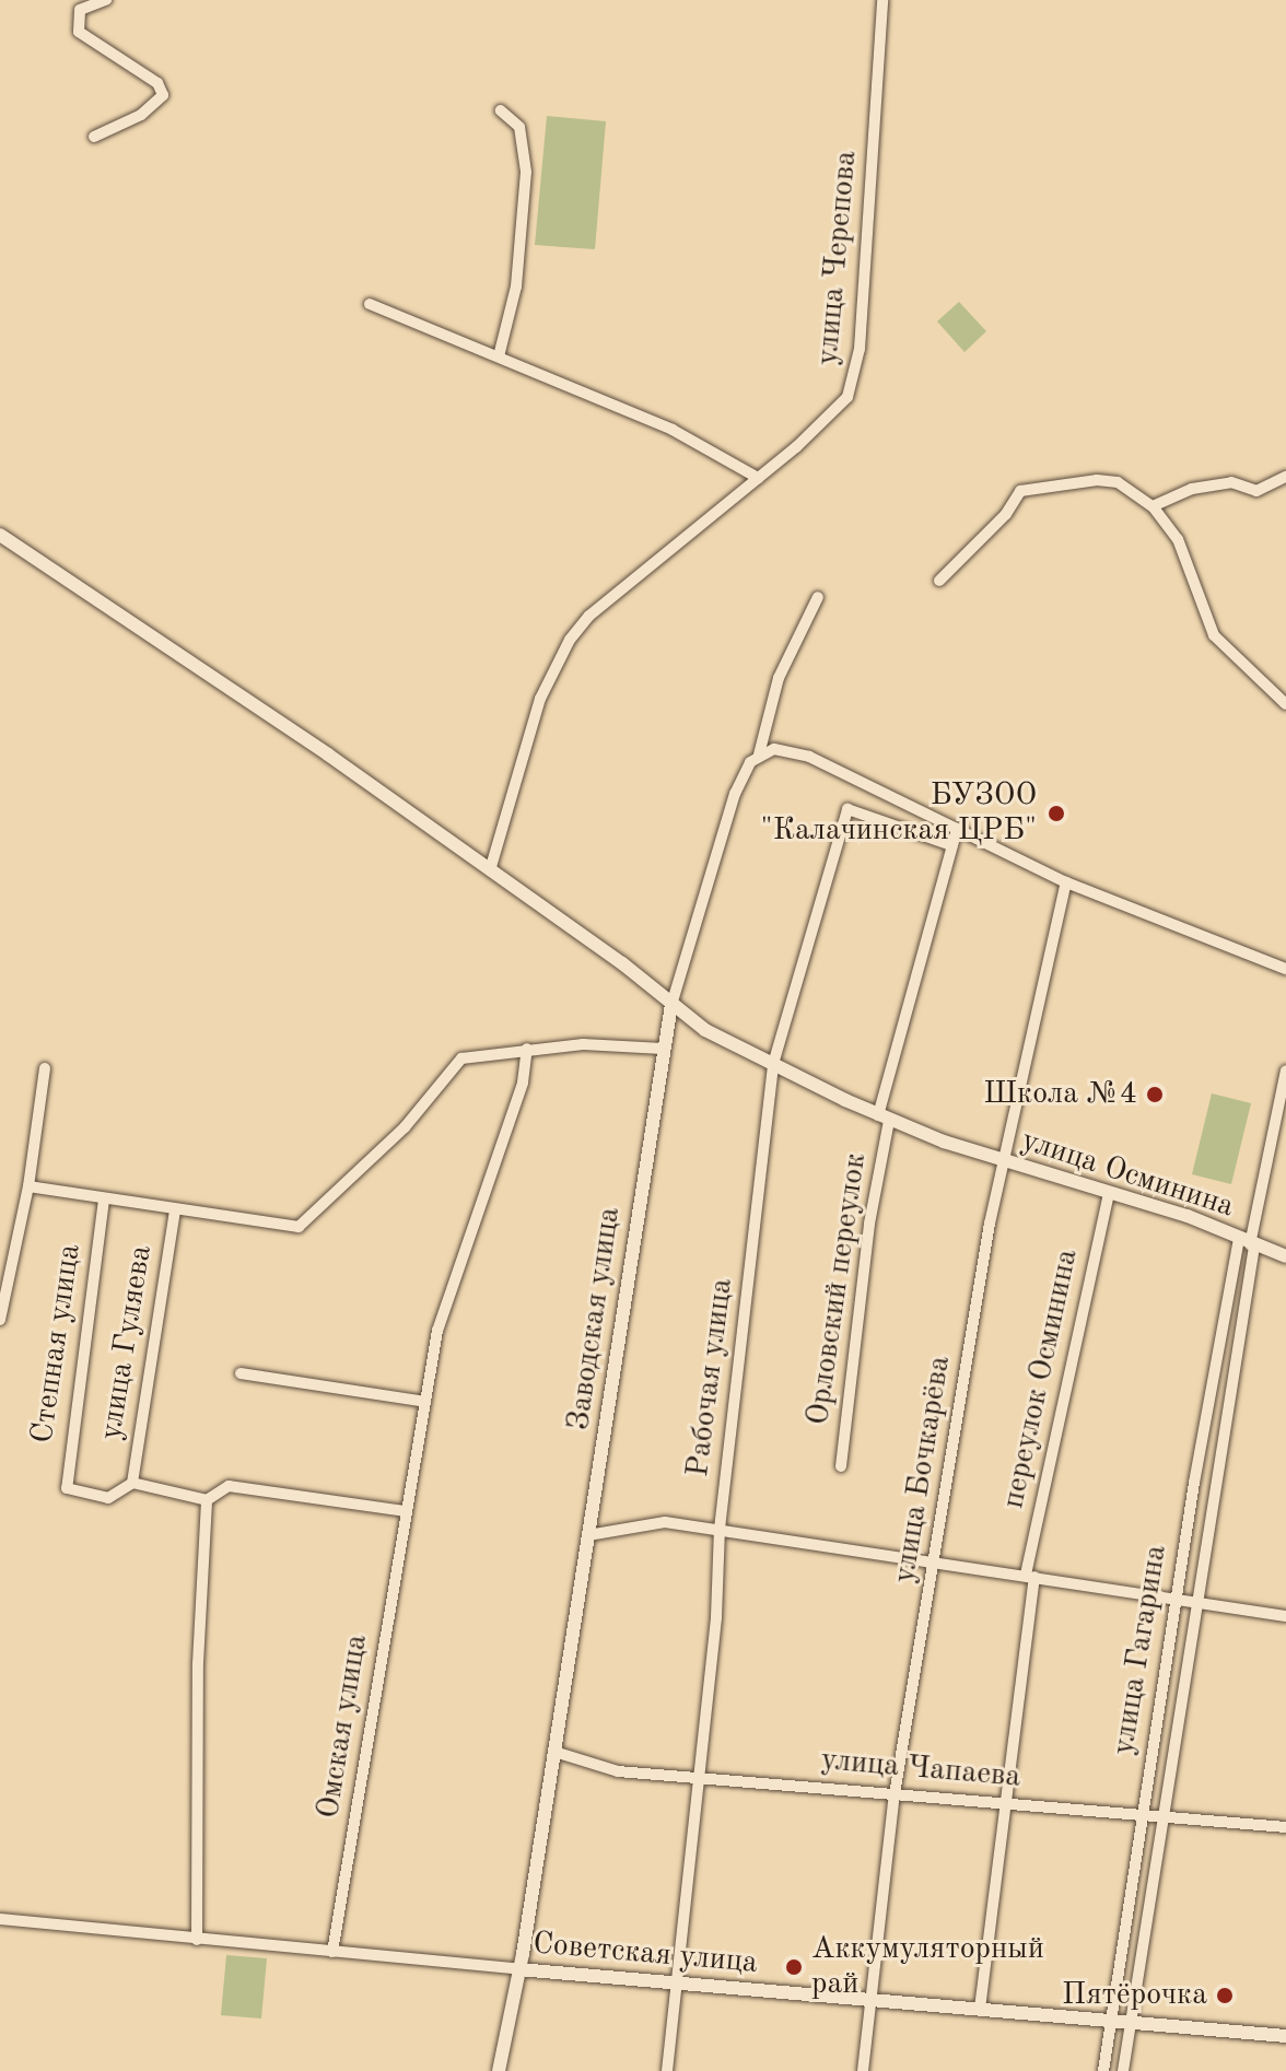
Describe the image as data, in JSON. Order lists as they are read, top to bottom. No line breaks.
{"streets":{"street":["улица Черепова","улица Осминина","Орловский переулок","Заводская улица","улица Гуляева","Степная улица","Рабочая улица","переулок Осминина","улица Бочкарёва","улица Гагарина","Омская улица","улица Чапаева","Советская улица"]},"crossings":[["улица Черепова","улица Осминина"],["улица Осминина","Орловский переулок"],["улица Осминина","Заводская улица"],["улица Осминина","Рабочая улица"],["улица Осминина","переулок Осминина"],["улица Осминина","улица Бочкарёва"],["улица Осминина","улица Гагарина"],["Орловский переулок","Рабочая улица"],["Заводская улица","улица Чапаева"],["Заводская улица","Советская улица"],["улица Гуляева","Степная улица"],["Рабочая улица","улица Чапаева"],["Рабочая улица","Советская улица"],["переулок Осминина","улица Чапаева"],["переулок Осминина","Советская улица"],["улица Бочкарёва","улица Чапаева"],["улица Бочкарёва","Советская улица"],["улица Гагарина","улица Чапаева"],["улица Гагарина","Советская улица"],["Омская улица","Советская улица"]],"places":["БУЗОО \"Калачинская ЦРБ\"","Школа №4","Аккумуляторный рай","Пятёрочка"]}
